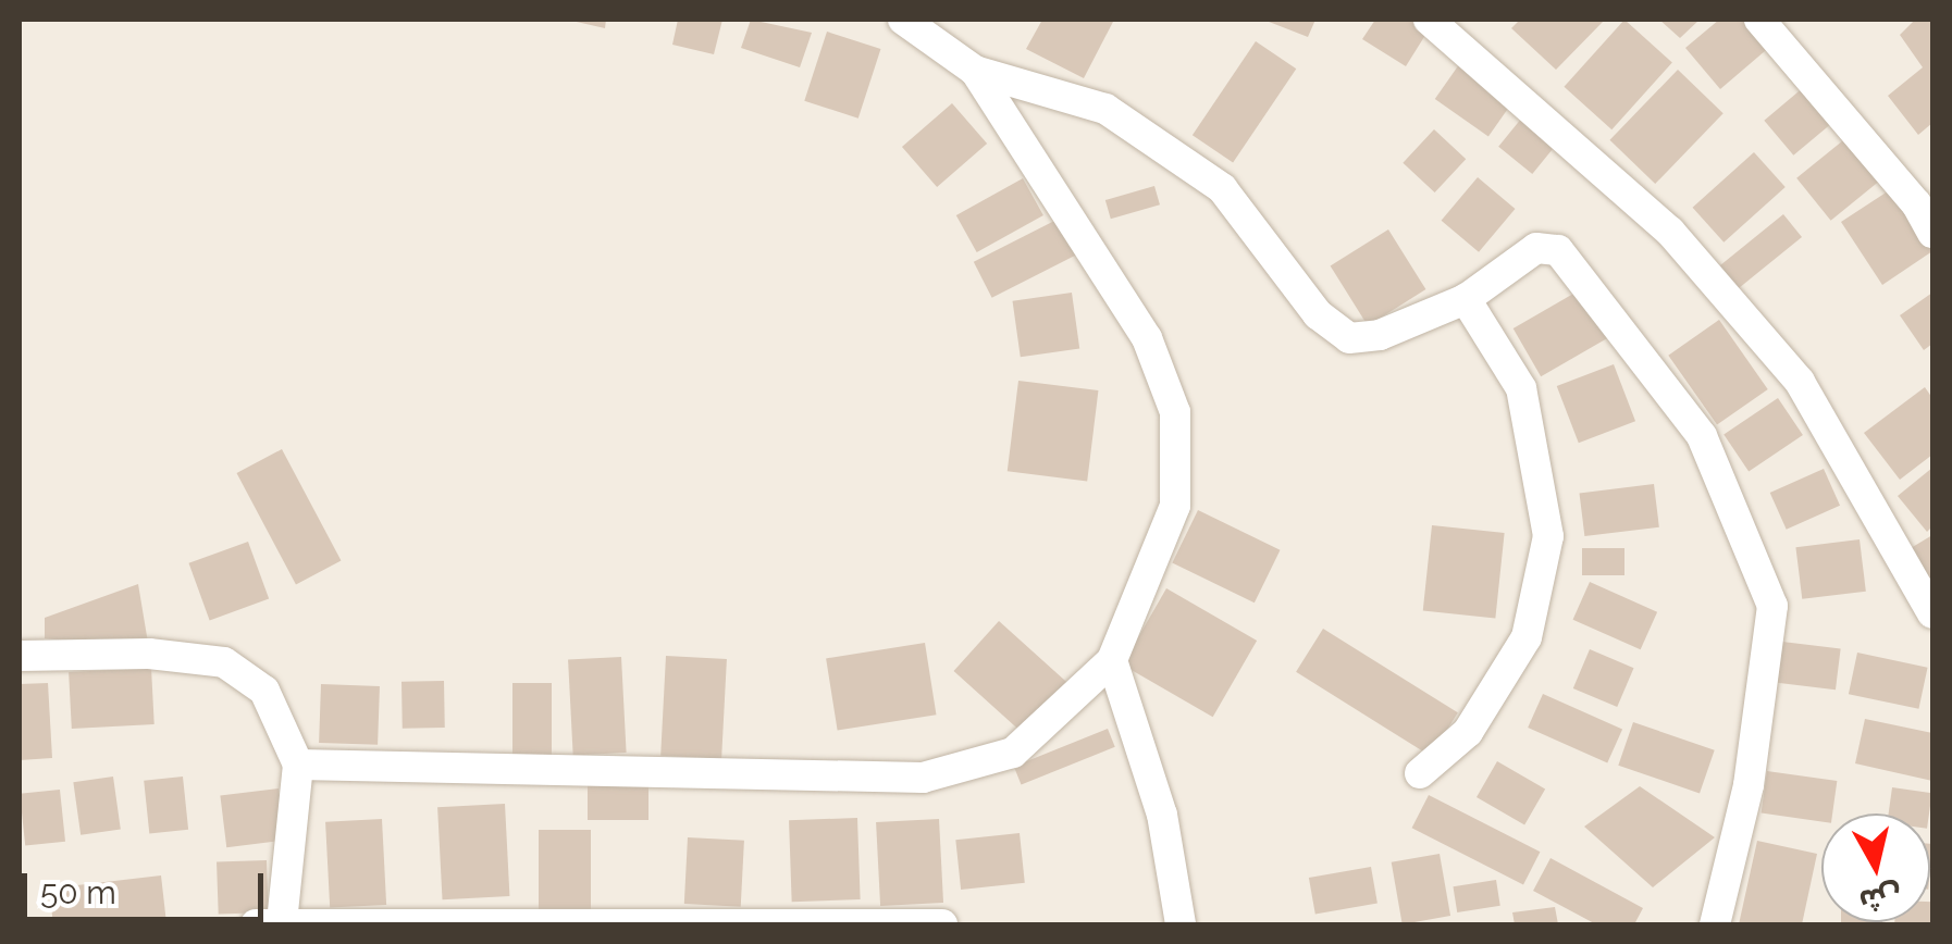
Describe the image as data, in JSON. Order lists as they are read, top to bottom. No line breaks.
{"scale_bar":"50 m","north":"bottom"}
